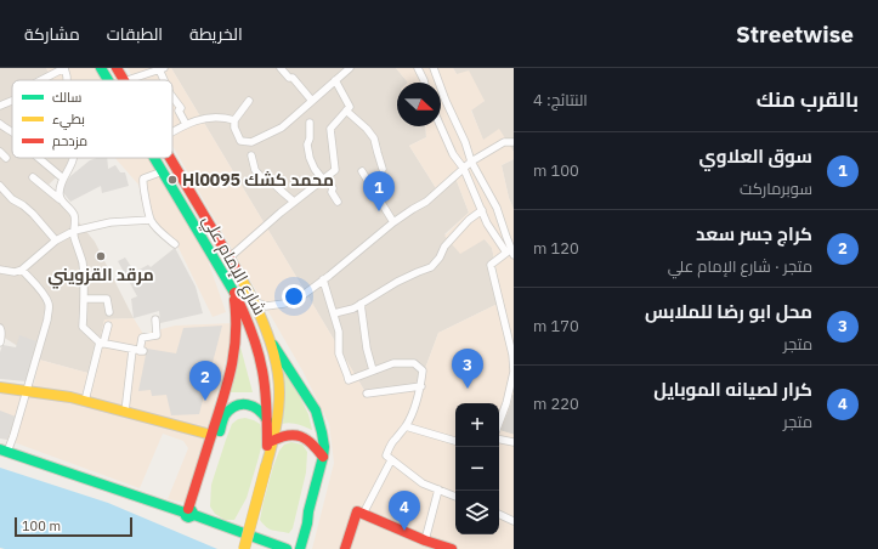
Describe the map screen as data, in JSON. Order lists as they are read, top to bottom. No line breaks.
{"streets":{"main road":["شارع الإمام علي"]},"places":["Hl0095 محمد كشك","مرقد القزويني"],"legend":["سالك","بطيء","مزدحم"],"scale_bar":"100 m","north":"right","page":{"header":"Streetwise","nav":["الخريطة","الطبقات","مشاركة"],"heading":["بالقرب منك","النتائج: 4"],"list":[{"mark":"1","name":"سوق العلاوي","note":"سوبرماركت","value":"100 m"},{"mark":"2","name":"كراج جسر سعد","note":"متجر · شارع الإمام علي","value":"120 m"},{"mark":"3","name":"محل ابو رضا للملابس","note":"متجر","value":"170 m"},{"mark":"4","name":"كرار لصيانه الموبايل","note":"متجر","value":"220 m"}],"pins":["1","3","2","4"],"map_buttons":["+","−"],"scale":"100 m"}}
